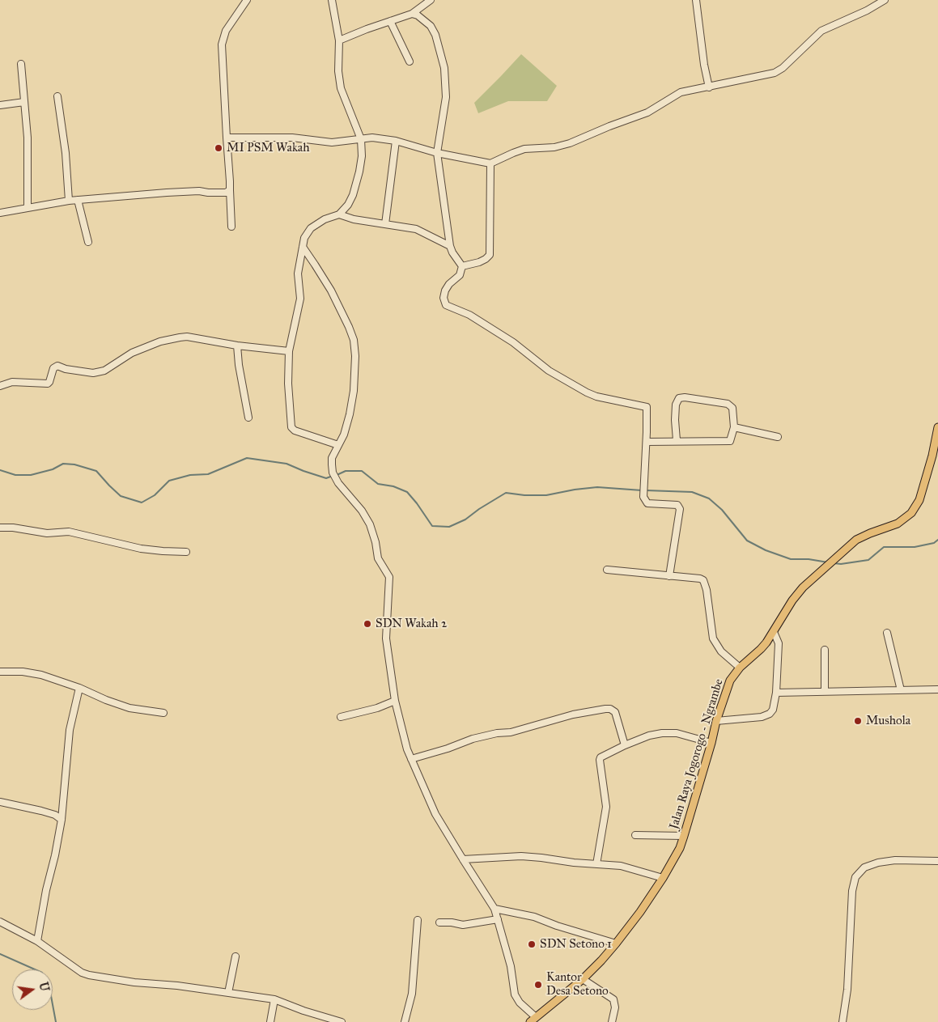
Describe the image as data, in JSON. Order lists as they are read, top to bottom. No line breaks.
{"streets":{"main road":["Jalan Raya Jogorogo - Ngrambe"]},"places":["MI PSM Wakah","SDN Wakah 2","Mushola","SDN Setono 1","Kantor Desa Setono"],"north":"right"}
